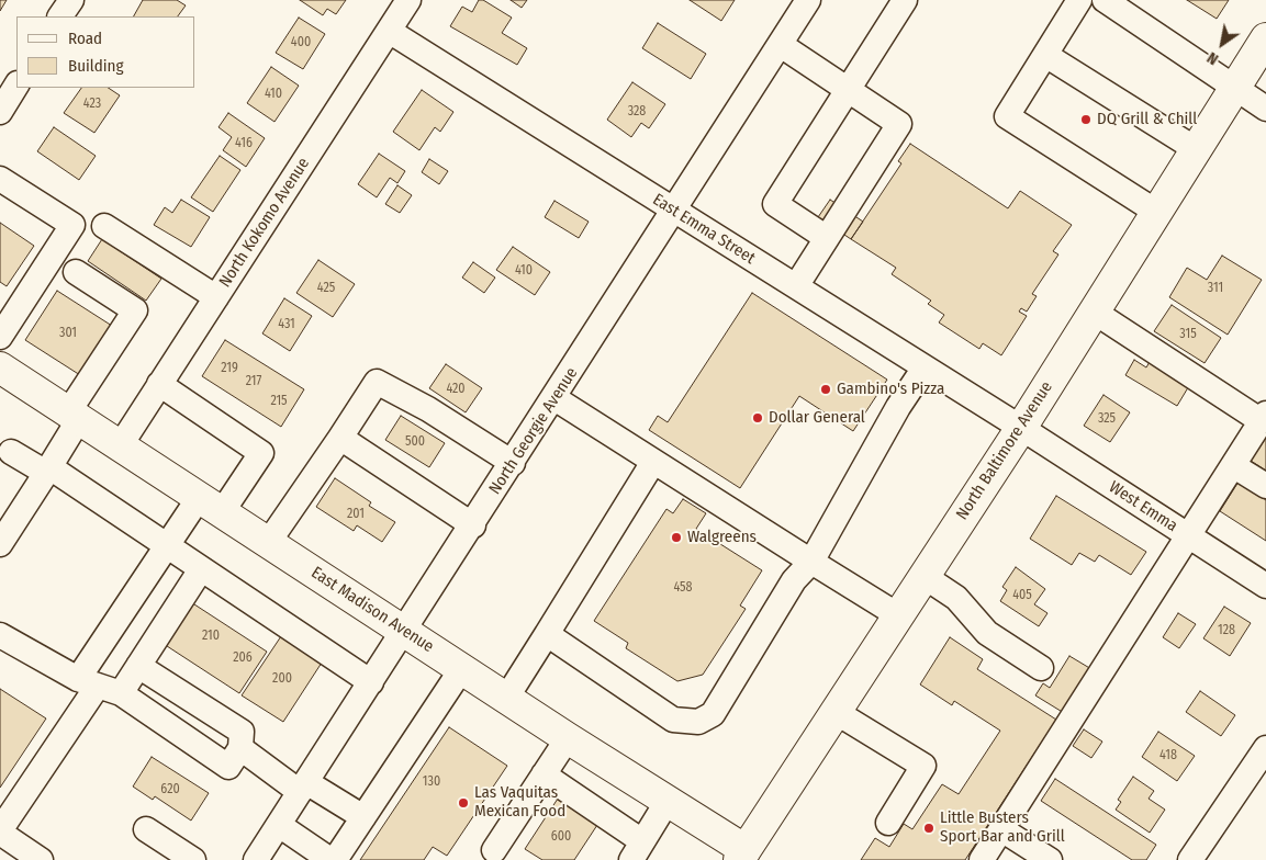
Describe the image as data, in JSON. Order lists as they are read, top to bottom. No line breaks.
{"streets":{"main road":["North Baltimore Avenue","East Madison Avenue"],"street":["North Kokomo Avenue","East Emma Street","North Georgie Avenue","West Emma"]},"crossings":[["North Kokomo Avenue","East Emma Street"],["North Kokomo Avenue","East Madison Avenue"],["East Emma Street","North Georgie Avenue"],["East Emma Street","North Baltimore Avenue"],["East Emma Street","West Emma"],["North Georgie Avenue","East Madison Avenue"],["North Baltimore Avenue","West Emma"],["North Baltimore Avenue","East Madison Avenue"]],"places":["DQ Grill & Chill","Gambino's Pizza","Dollar General","Walgreens","Las Vaquitas Mexican Food","Little Busters Sport Bar and Grill"],"house_numbers":["400","410","423","328","416","410","425","311","431","301","315","219","217","420","215","325","500","201","458","405","128","210","206","200","418","130","620","600"],"legend":["Road","Building"],"north":"bottom left"}
